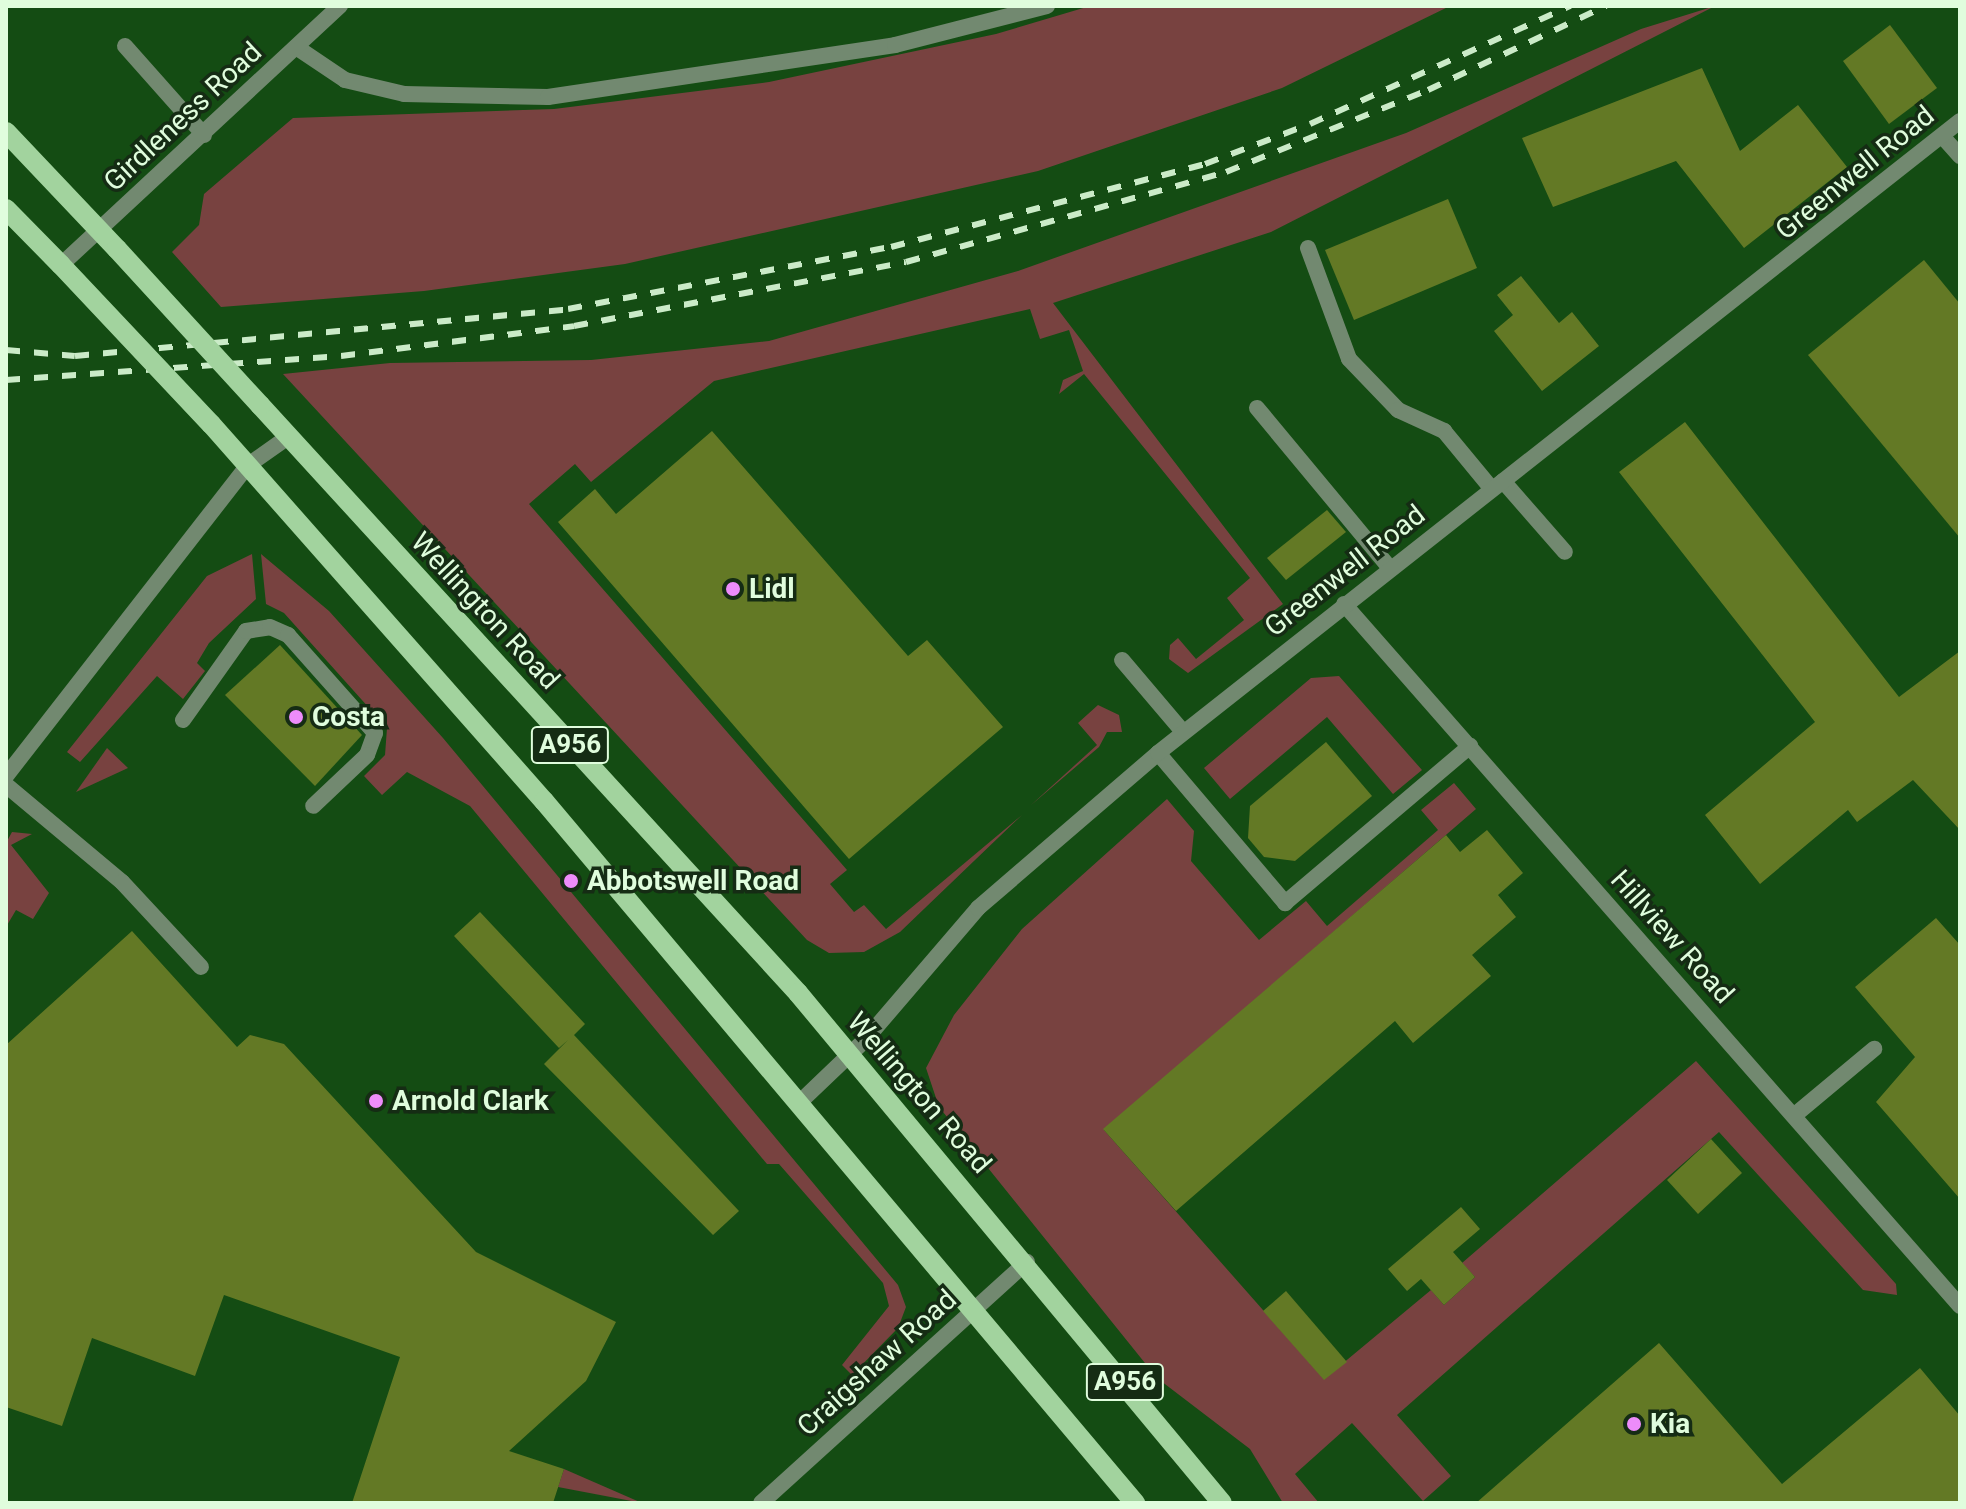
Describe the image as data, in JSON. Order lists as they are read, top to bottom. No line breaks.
{"streets":{"main road":["Wellington Road","A956"],"street":["Girdleness Road","Greenwell Road","Hillview Road","Craigshaw Road"]},"crossings":[["Girdleness Road","Wellington Road"],["Girdleness Road","A956"],["Greenwell Road","Wellington Road"],["Greenwell Road","A956"],["Greenwell Road","Hillview Road"],["Wellington Road","Craigshaw Road"],["A956","Craigshaw Road"]],"places":["Lidl","Costa","Abbotswell Road","Arnold Clark","Kia"]}
